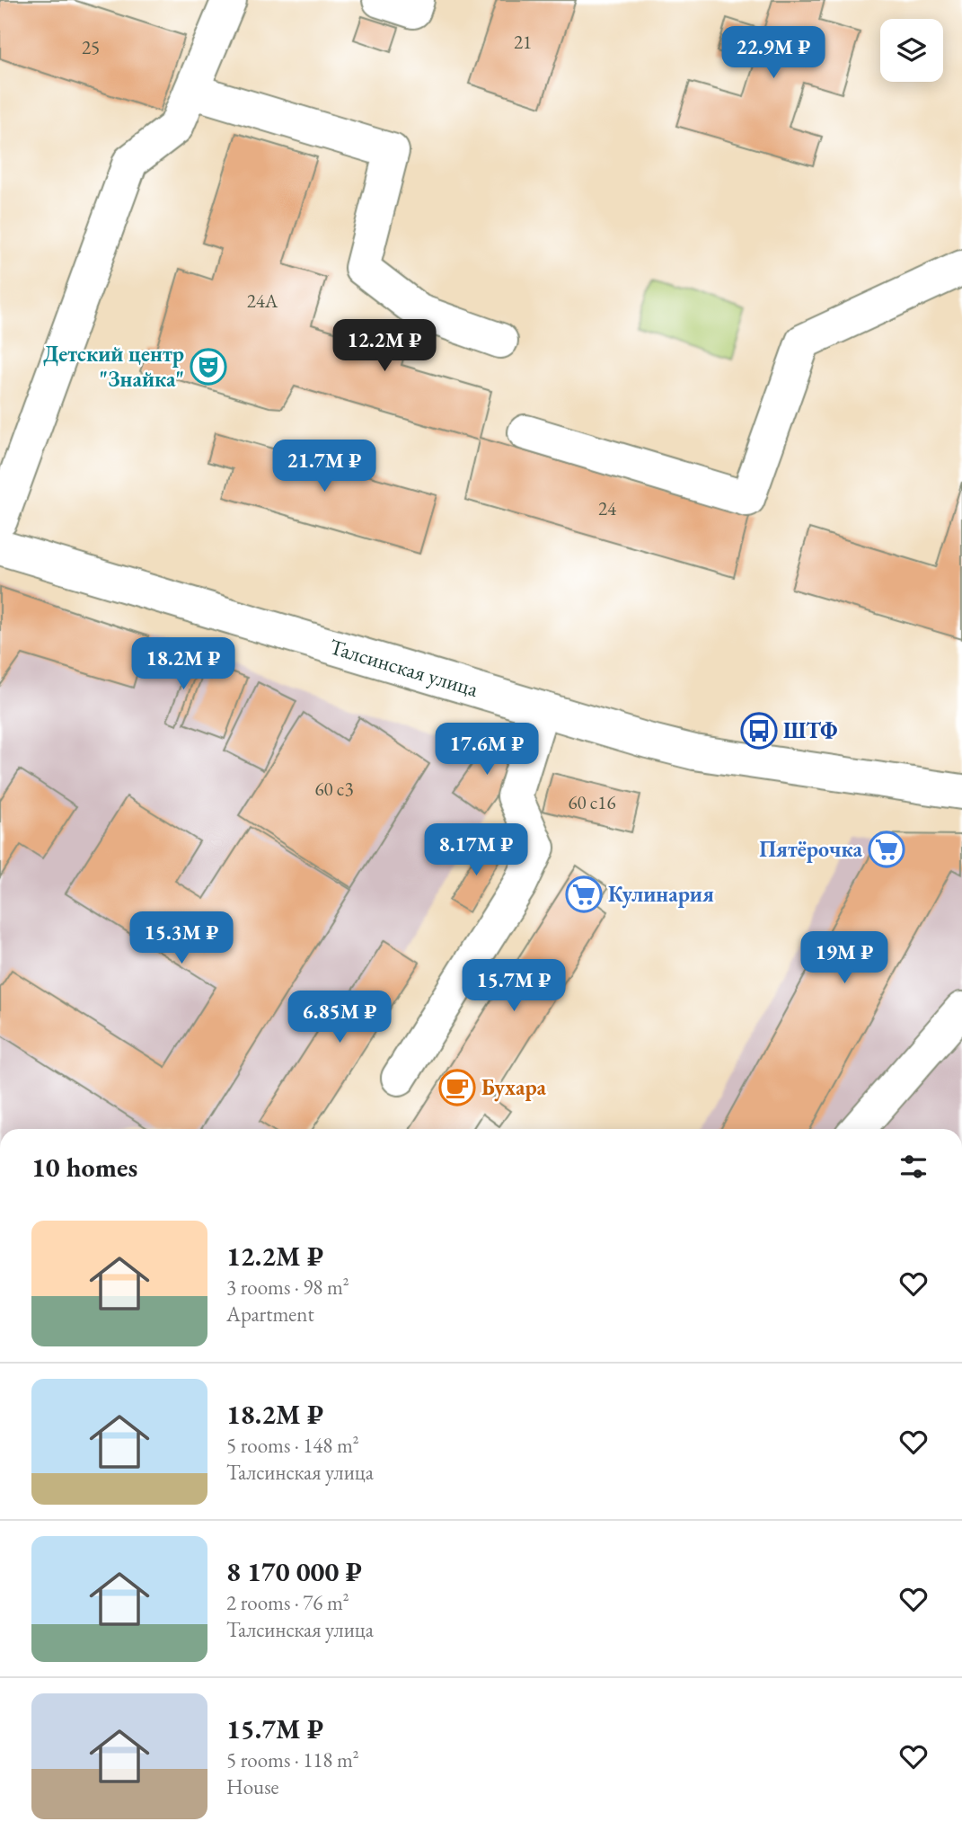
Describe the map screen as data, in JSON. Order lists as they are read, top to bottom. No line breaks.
{"streets":{"main road":["Талсинская улица"]},"places":{"theatre":["Детский центр \"Знайка\""],"bus stop":["ШТФ"],"supermarket":["Пятёрочка","Кулинария"],"cafe":["Бухара"]},"house_numbers":["21","25","24А","24","60 с3","60 с16"],"page":{"price":["22.9M ₽","12.2M ₽","21.7M ₽","18.2M ₽","17.6M ₽","8.17M ₽","15.3M ₽","19M ₽","15.7M ₽","6.85M ₽"],"heading":"10 homes","list":[{"name":"12.2M ₽","note":"3 rooms · 98 m² · Apartment"},{"name":"18.2M ₽","note":"5 rooms · 148 m² · Талсинская улица"},{"name":"8 170 000 ₽","note":"2 rooms · 76 m² · Талсинская улица"},{"name":"15.7M ₽","note":"5 rooms · 118 m² · House"}]}}
